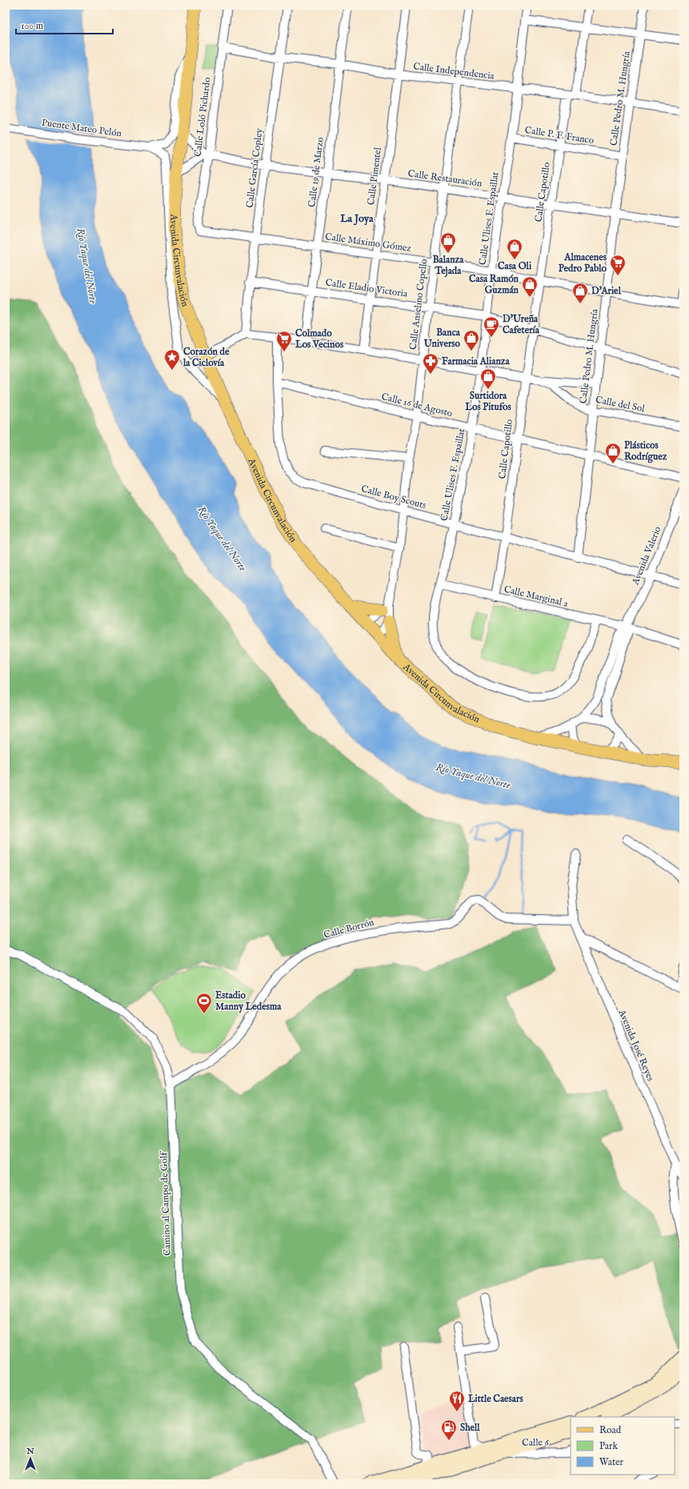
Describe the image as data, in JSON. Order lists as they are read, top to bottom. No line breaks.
{"streets":{"main road":["Avenida Circunvalación"],"street":["Calle Independencia","Calle Pedro M. Hungría","Calle Loló Pichardo","Puente Mateo Pelón","Calle P. F. Franco","Calle García Copley","Calle 19 de Marzo","Calle Pimentel","Calle Restauración","Calle Capotillo","Calle Ulises F. Espaillat","Calle Máximo Gómez","Calle Eladio Victoria","Calle Anselmo Copello","Calle del Sol","Calle 16 de Agosto","Calle Boy Scouts","Avenida Valerio","Calle Marginal 2","Calle Borrón","Avenida José Reyes","Camino al Campo de Golf","Calle 6"]},"crossings":[["Calle Independencia","Calle Pedro M. Hungría"],["Calle Independencia","Calle Loló Pichardo"],["Calle Independencia","Calle García Copley"],["Calle Independencia","Calle 19 de Marzo"],["Calle Independencia","Calle Pimentel"],["Calle Independencia","Calle Capotillo"],["Calle Independencia","Calle Ulises F. Espaillat"],["Calle Independencia","Calle Anselmo Copello"],["Calle Pedro M. Hungría","Calle P. F. Franco"],["Calle Pedro M. Hungría","Calle Restauración"],["Calle Pedro M. Hungría","Calle Máximo Gómez"],["Calle Pedro M. Hungría","Calle Eladio Victoria"],["Calle Pedro M. Hungría","Calle del Sol"],["Calle Pedro M. Hungría","Calle 16 de Agosto"],["Calle Pedro M. Hungría","Calle Boy Scouts"],["Calle Loló Pichardo","Calle Restauración"],["Calle Loló Pichardo","Calle Máximo Gómez"],["Calle P. F. Franco","Calle Capotillo"],["Calle P. F. Franco","Calle Ulises F. Espaillat"],["Calle García Copley","Calle Restauración"],["Calle García Copley","Calle Máximo Gómez"],["Calle García Copley","Calle Eladio Victoria"],["Calle García Copley","Calle del Sol"],["Calle 19 de Marzo","Calle Restauración"],["Calle 19 de Marzo","Calle Máximo Gómez"],["Calle 19 de Marzo","Calle Eladio Victoria"],["Calle 19 de Marzo","Calle del Sol"],["Calle Pimentel","Calle Restauración"],["Calle Pimentel","Calle Máximo Gómez"],["Calle Pimentel","Calle Eladio Victoria"],["Calle Pimentel","Calle del Sol"],["Calle Restauración","Calle Capotillo"],["Calle Restauración","Calle Ulises F. Espaillat"],["Calle Restauración","Calle Anselmo Copello"],["Calle Capotillo","Calle Máximo Gómez"],["Calle Capotillo","Calle Eladio Victoria"],["Calle Capotillo","Calle del Sol"],["Calle Capotillo","Calle 16 de Agosto"],["Calle Capotillo","Calle Boy Scouts"],["Calle Capotillo","Calle Marginal 2"],["Calle Ulises F. Espaillat","Calle Máximo Gómez"],["Calle Ulises F. Espaillat","Calle Eladio Victoria"],["Calle Ulises F. Espaillat","Calle del Sol"],["Calle Ulises F. Espaillat","Calle 16 de Agosto"],["Calle Ulises F. Espaillat","Calle Boy Scouts"],["Calle Ulises F. Espaillat","Calle Marginal 2"],["Calle Máximo Gómez","Calle Anselmo Copello"],["Avenida Circunvalación","Avenida Valerio"],["Calle Eladio Victoria","Calle Anselmo Copello"],["Calle Anselmo Copello","Calle del Sol"],["Calle Anselmo Copello","Calle 16 de Agosto"],["Calle Anselmo Copello","Calle Boy Scouts"],["Calle del Sol","Calle Boy Scouts"],["Calle 16 de Agosto","Calle Boy Scouts"],["Calle Boy Scouts","Avenida Valerio"],["Avenida Valerio","Calle Marginal 2"],["Calle Borrón","Avenida José Reyes"],["Calle Borrón","Camino al Campo de Golf"]],"districts":["La Joya"],"water":["Río Yaque del Norte"],"places":{"shop":["Balanza Tejada","Casa Oli","Casa Ramón Guzmán","D'Ariel","Banca Universo","Surtidora Los Pitufos","Plásticos Rodríguez"],"supermarket":["Almacenes Pedro Pablo","Colmado Los Vecinos"],"cafe":["D'Ureña Cafetería"],"place":["Corazón de la Ciclovía"],"pharmacy":["Farmacia Alianza"],"sports":["Estadio Manny Ledesma"],"restaurant":["Little Caesars"],"fuel station":["Shell"]},"legend":["Road","Park","Water"],"scale_bar":"100 m","north":"top"}
